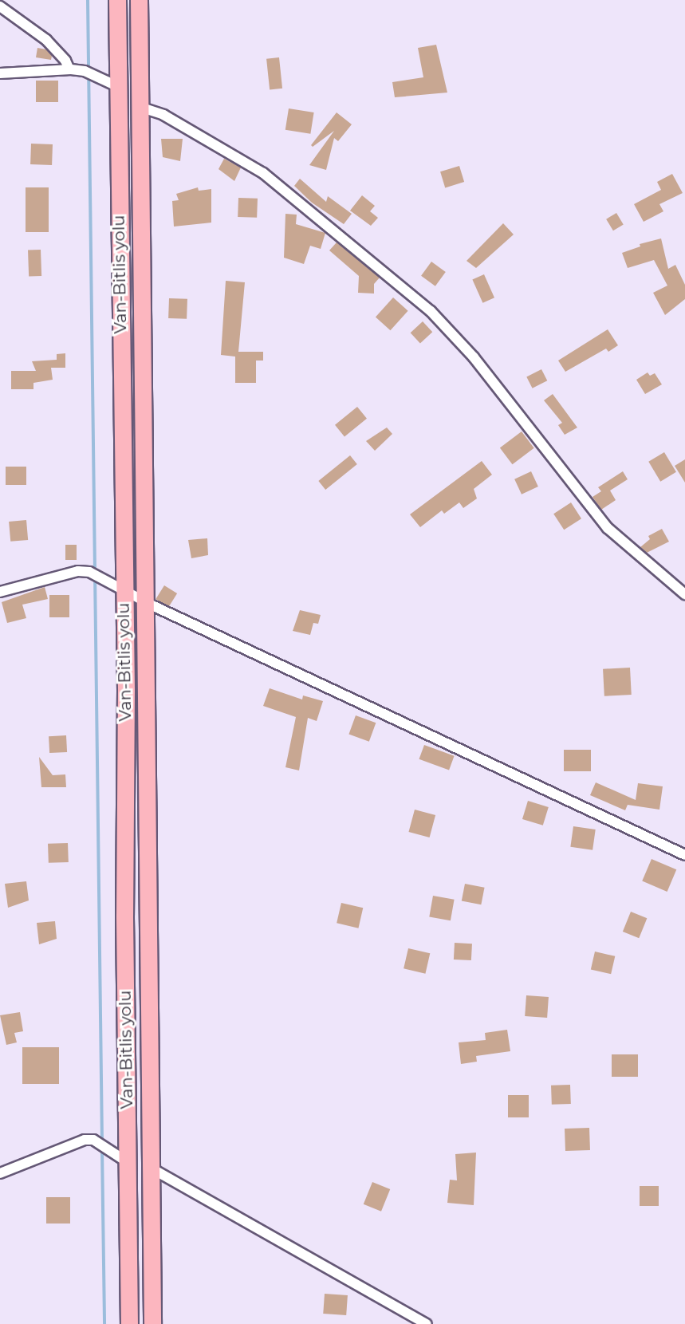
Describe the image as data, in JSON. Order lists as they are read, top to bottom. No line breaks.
{"streets":{"highway":["Van-Bitlis yolu"]}}
